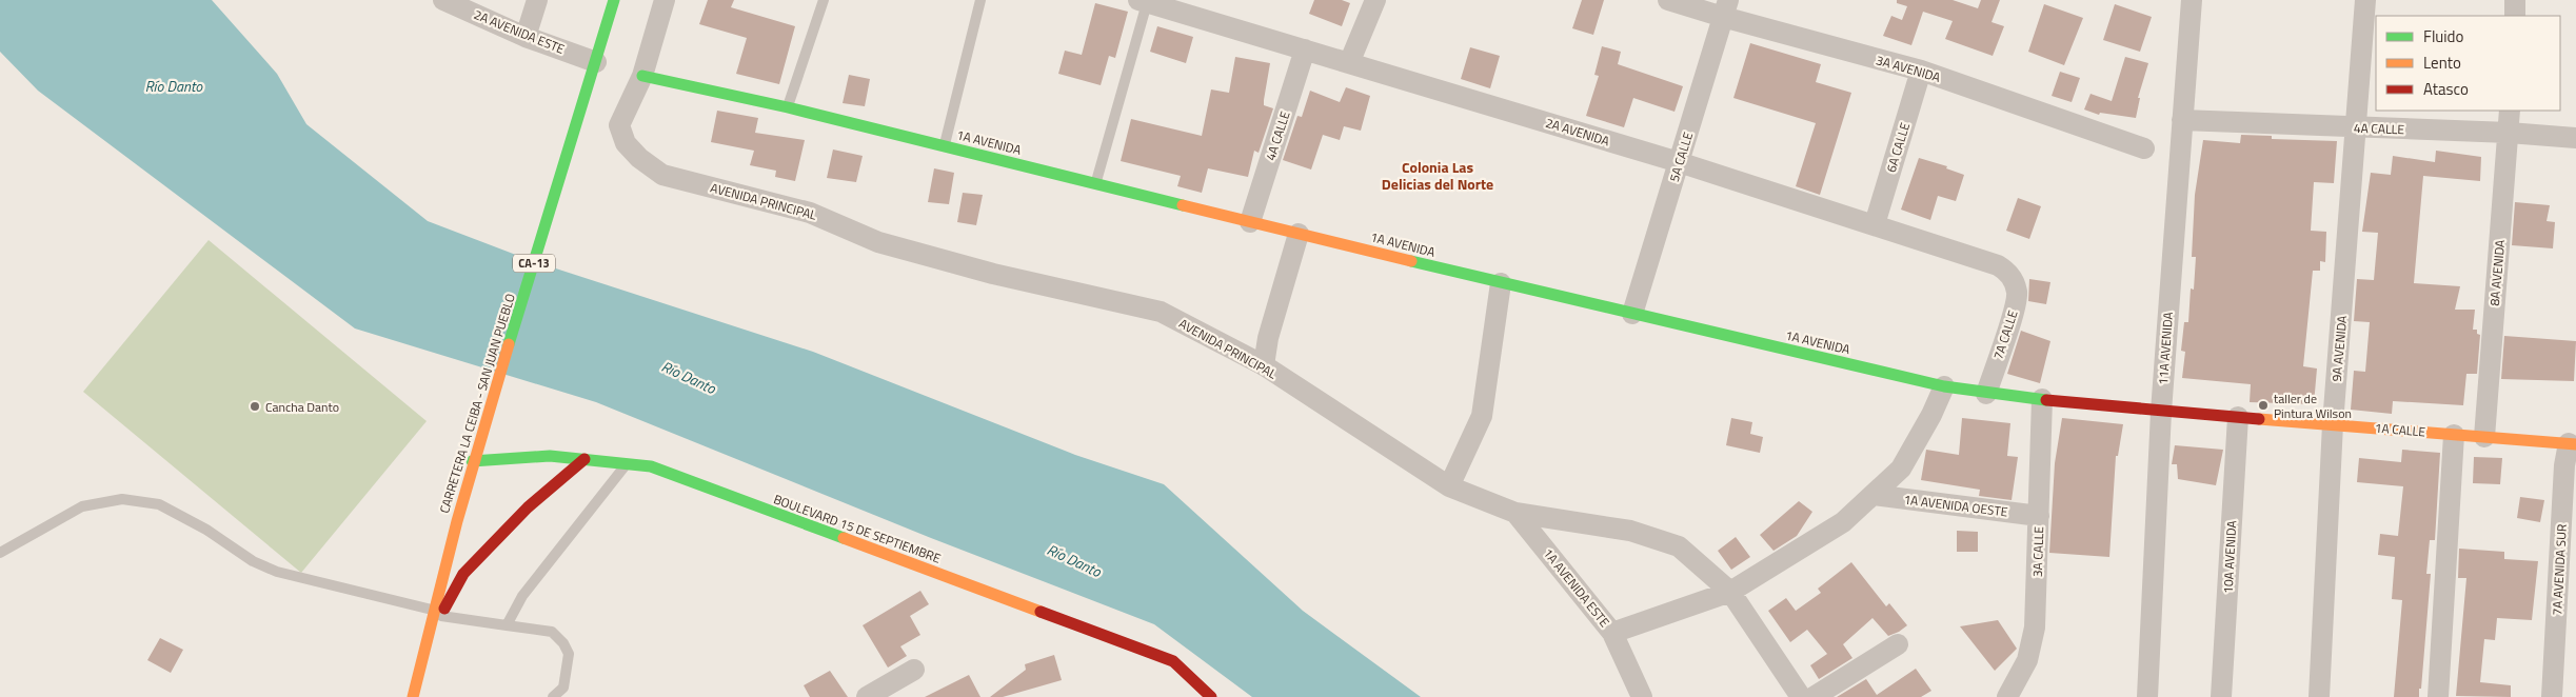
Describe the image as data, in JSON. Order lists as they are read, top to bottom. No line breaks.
{"streets":{"street":["2A AVENIDA ESTE","3A AVENIDA","4A CALLE","2A AVENIDA","1A AVENIDA","6A CALLE","5A CALLE","AVENIDA PRINCIPAL","CA-13","8A AVENIDA","7A CALLE","11A AVENIDA","9A AVENIDA","CARRETERA LA CEIBA - SAN JUAN PUEBLO","1A CALLE","1A AVENIDA OESTE","BOULEVARD 15 DE SEPTIEMBRE","3A CALLE","10A AVENIDA","7A AVENIDA SUR","1A AVENIDA ESTE"]},"crossings":[["2A AVENIDA ESTE","CARRETERA LA CEIBA - SAN JUAN PUEBLO"],["3A AVENIDA","6A CALLE"],["3A AVENIDA","5A CALLE"],["4A CALLE","2A AVENIDA"],["4A CALLE","1A AVENIDA"],["4A CALLE","8A AVENIDA"],["4A CALLE","11A AVENIDA"],["4A CALLE","9A AVENIDA"],["2A AVENIDA","6A CALLE"],["2A AVENIDA","5A CALLE"],["2A AVENIDA","7A CALLE"],["1A AVENIDA","5A CALLE"],["1A AVENIDA","AVENIDA PRINCIPAL"],["1A AVENIDA","7A CALLE"],["1A AVENIDA","11A AVENIDA"],["1A AVENIDA","1A CALLE"],["1A AVENIDA","3A CALLE"],["AVENIDA PRINCIPAL","1A AVENIDA ESTE"],["8A AVENIDA","1A CALLE"],["11A AVENIDA","1A CALLE"],["9A AVENIDA","1A CALLE"],["CARRETERA LA CEIBA - SAN JUAN PUEBLO","BOULEVARD 15 DE SEPTIEMBRE"],["1A CALLE","10A AVENIDA"],["1A CALLE","7A AVENIDA SUR"],["1A AVENIDA OESTE","3A CALLE"]],"districts":["Colonia Las Delicias del Norte"],"water":["Río Danto"],"places":["taller de Pintura Wilson","Cancha Danto"],"legend":["Fluido","Lento","Atasco"]}
